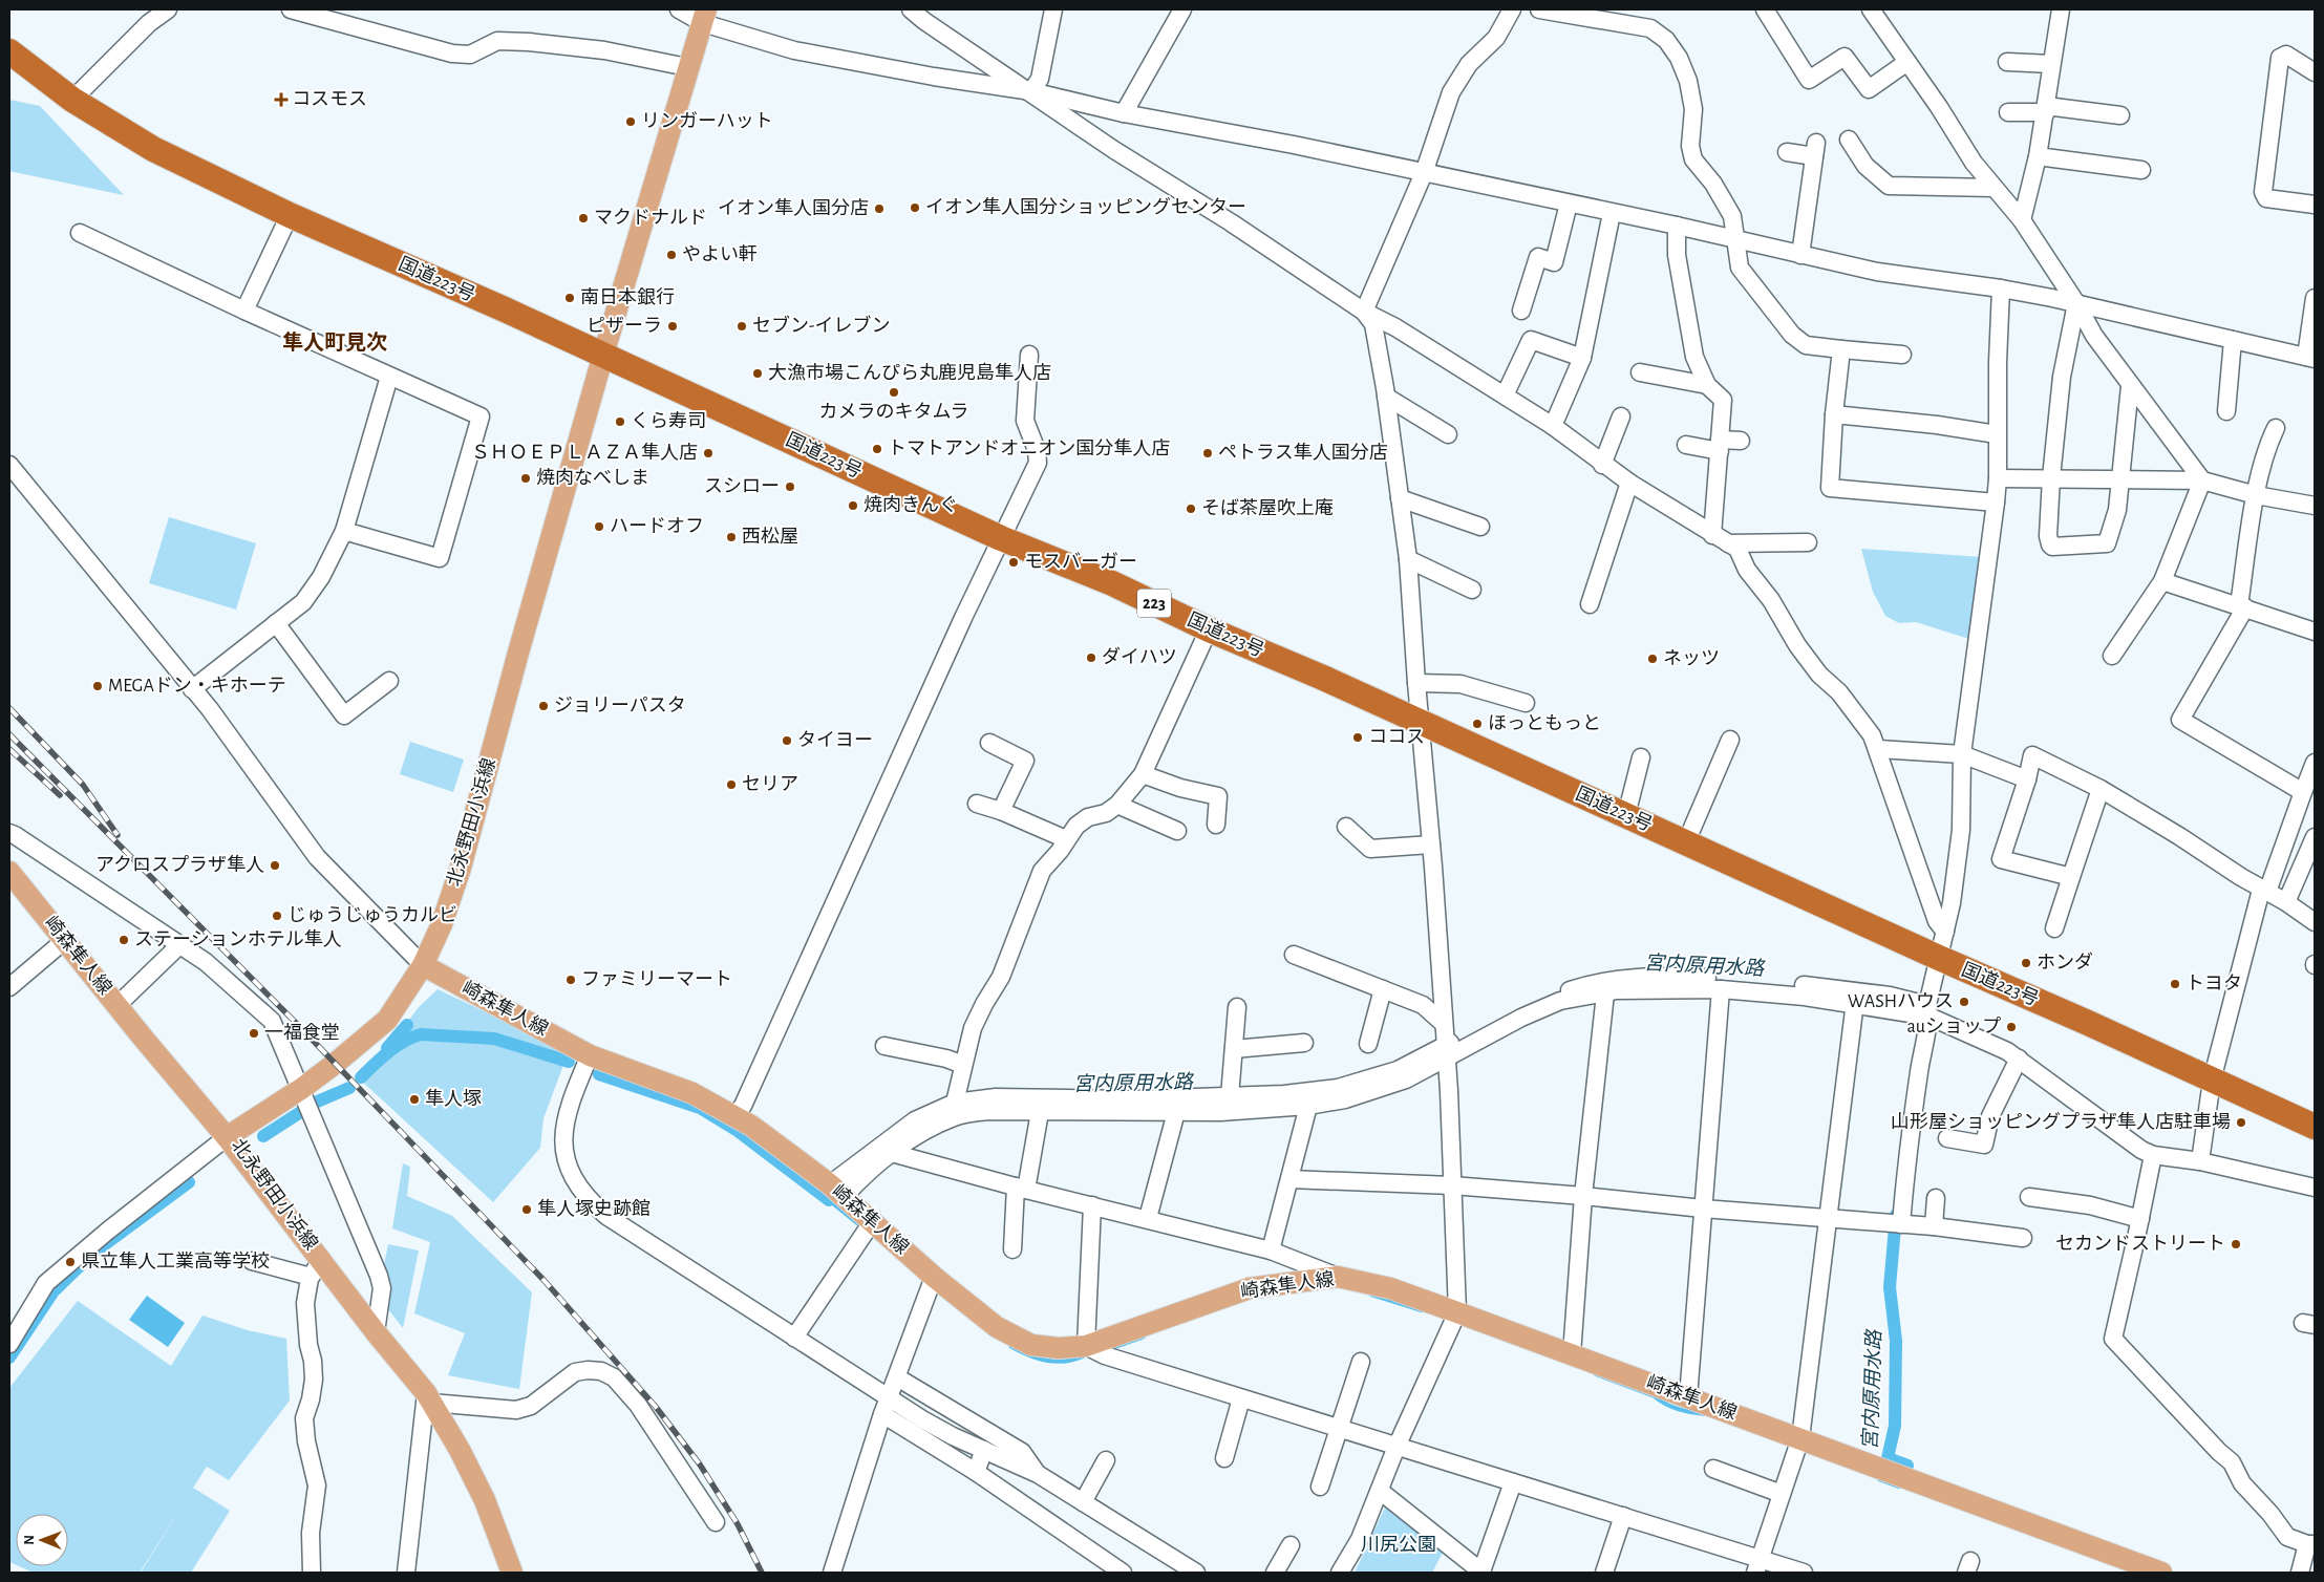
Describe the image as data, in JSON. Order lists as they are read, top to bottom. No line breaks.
{"streets":{"highway":["国道223号","223"],"main road":["北永野田小浜線","崎森隼人線"]},"crossings":[["国道223号","北永野田小浜線"],["北永野田小浜線","崎森隼人線"]],"districts":["隼人町見次"],"water":["宮内原用水路"],"parks":["川尻公園"],"places":{"health":["コスモス"],"other":["リンガーハット","イオン隼人国分ショッピングセンター","イオン隼人国分店","マクドナルド","やよい軒","南日本銀行","ピザーラ","セブン-イレブン","大漁市場こんぴら丸鹿児島隼人店","カメラのキタムラ","くら寿司","トマトアンドオニオン国分隼人店","ＳＨＯＥＰＬＡＺＡ隼人店","ペトラス隼人国分店","焼肉なべしま","スシロー","焼肉きんぐ","そば茶屋吹上庵","ハードオフ","西松屋","モスバーガー","ダイハツ","ネッツ","MEGAドン・キホーテ","ジョリーパスタ","ほっともっと","ココス","タイヨー","セリア","アクロスプラザ隼人","じゅうじゅうカルビ","ステーションホテル隼人","ホンダ","ファミリーマート","トヨタ","WASHハウス","auショップ","一福食堂","隼人塚","山形屋ショッピングプラザ隼人店駐車場","隼人塚史跡館","セカンドストリート","県立隼人工業高等学校"]},"north":"left"}
